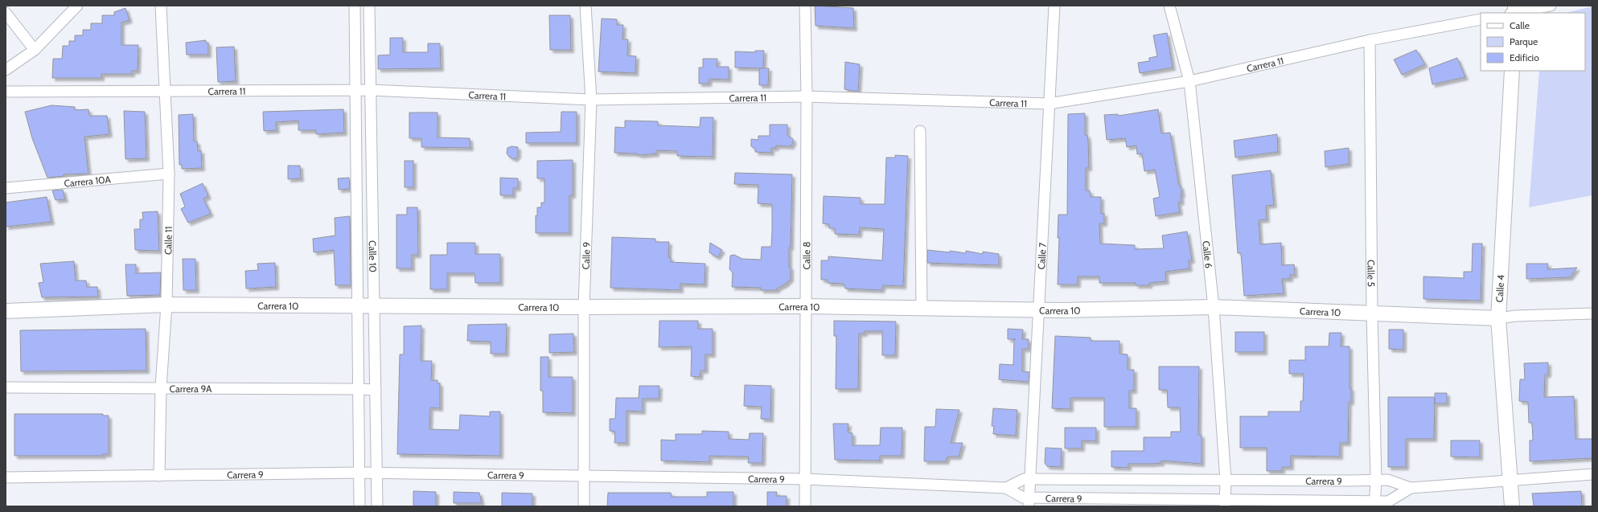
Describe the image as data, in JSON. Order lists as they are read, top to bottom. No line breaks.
{"streets":{"street":["Carrera 11","Carrera 10A","Calle 11","Calle 6","Calle 10","Calle 9","Calle 8","Calle 7","Calle 5","Calle 4","Carrera 10","Carrera 9A","Carrera 9"]},"crossings":[["Carrera 11","Calle 11"],["Carrera 11","Calle 6"],["Carrera 11","Calle 10"],["Carrera 11","Calle 9"],["Carrera 11","Calle 8"],["Carrera 11","Calle 7"],["Carrera 11","Calle 5"],["Carrera 10A","Calle 11"],["Calle 11","Carrera 10"],["Calle 11","Carrera 9A"],["Calle 11","Carrera 9"],["Calle 6","Carrera 10"],["Calle 6","Carrera 9"],["Calle 10","Carrera 10"],["Calle 10","Carrera 9A"],["Calle 10","Carrera 9"],["Calle 9","Carrera 10"],["Calle 9","Carrera 9"],["Calle 8","Carrera 10"],["Calle 8","Carrera 9"],["Calle 7","Carrera 10"],["Calle 7","Carrera 9"],["Calle 5","Carrera 10"],["Calle 5","Carrera 9"],["Calle 4","Carrera 10"],["Calle 4","Carrera 9"]],"legend":["Calle","Parque","Edificio"]}
